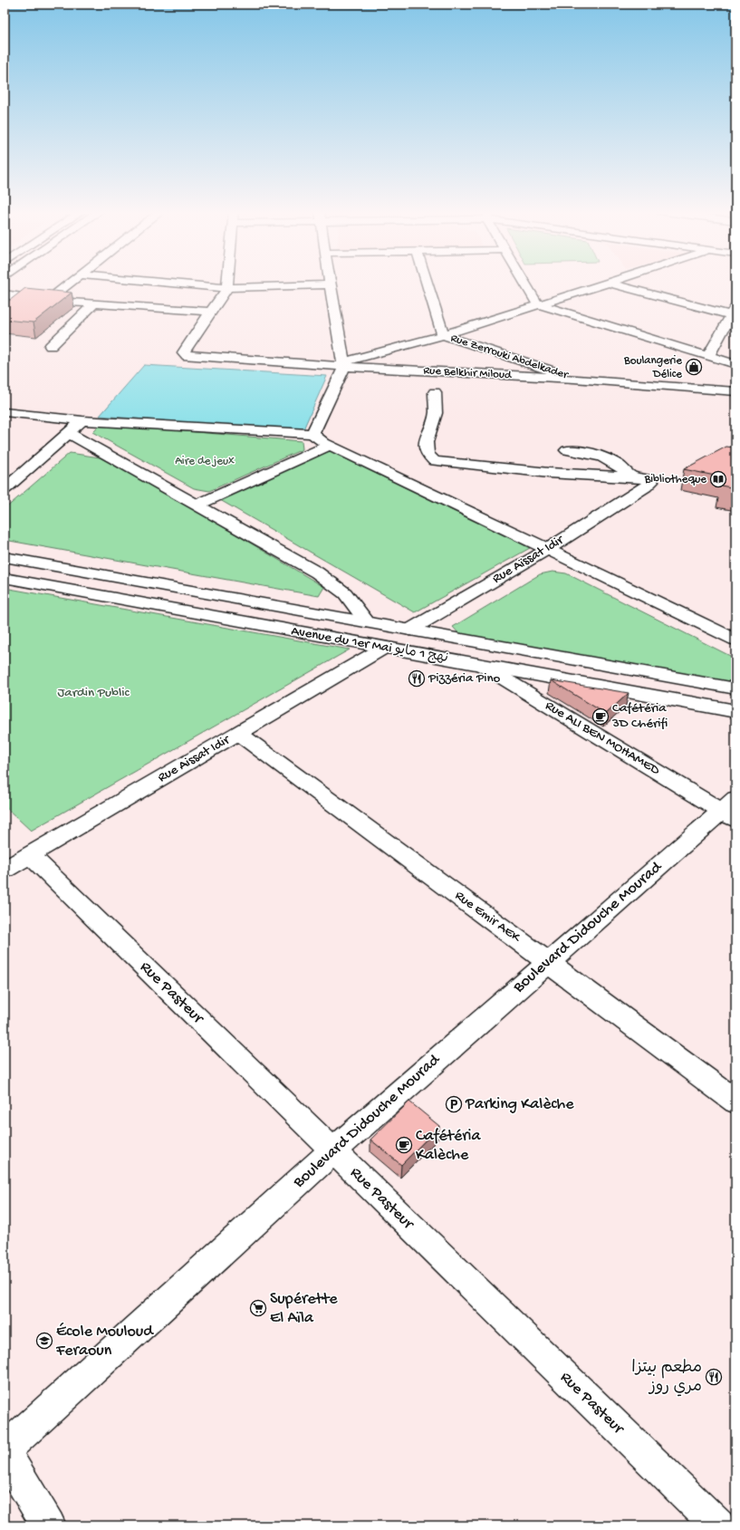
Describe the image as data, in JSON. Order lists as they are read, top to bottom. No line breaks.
{"streets":{"street":["Rue Zerrouki Abdelkader","Rue Belkhir Miloud","Rue Aïssat Idir","Avenue du 1er Mai نهج 1 مايو","Rue ALI BEN MOHAMED","Rue Aissat Idir","Rue Emir AEK","Boulevard Didouche Mourad","Rue Pasteur"]},"crossings":[["Rue Zerrouki Abdelkader","Rue Belkhir Miloud"],["Rue Aïssat Idir","Avenue du 1er Mai نهج 1 مايو"],["Rue Aïssat Idir","Rue Aissat Idir"],["Avenue du 1er Mai نهج 1 مايو","Rue ALI BEN MOHAMED"],["Avenue du 1er Mai نهج 1 مايو","Rue Aissat Idir"],["Rue ALI BEN MOHAMED","Boulevard Didouche Mourad"],["Rue Aissat Idir","Rue Emir AEK"],["Rue Aissat Idir","Rue Pasteur"],["Rue Emir AEK","Boulevard Didouche Mourad"],["Boulevard Didouche Mourad","Rue Pasteur"]],"parks":["Aire de jeux","Jardin Public"],"places":{"shop":["Boulangerie Délice"],"library":["Bibliotheque"],"restaurant":["Pizzéria Pino","مطعم بيتزا مري روز"],"cafe":["Cafétéria 3D Chérifi","Cafétéria Kalèche"],"parking":["Parking Kalèche"],"supermarket":["Supérette El Aïla"],"school or university":["École Mouloud Feraoun"]}}
